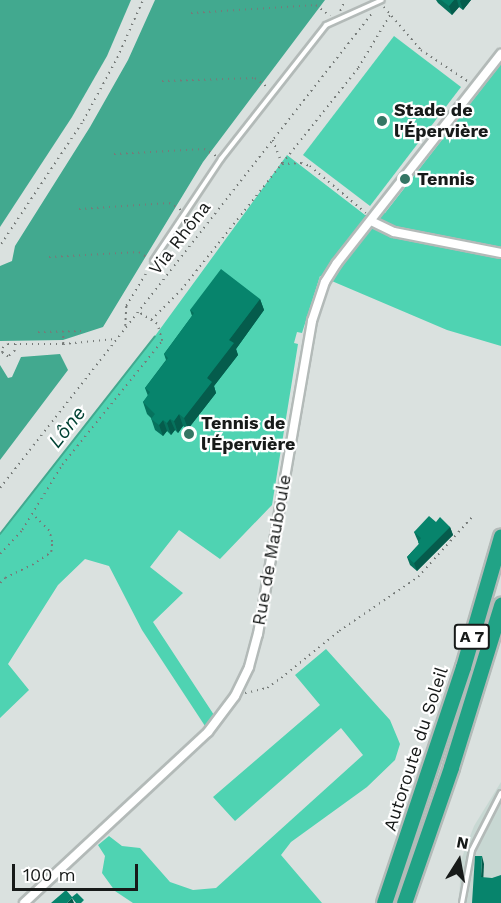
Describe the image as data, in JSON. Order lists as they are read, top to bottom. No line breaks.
{"streets":{"highway":["A 7","Autoroute du Soleil"],"street":["Rue de Mauboule"],"path":["Via Rhôna"]},"water":["Lône"],"places":["Stade de l'Épervière","Tennis","Tennis de l'Épervière"],"scale_bar":"100 m","north":"top"}
